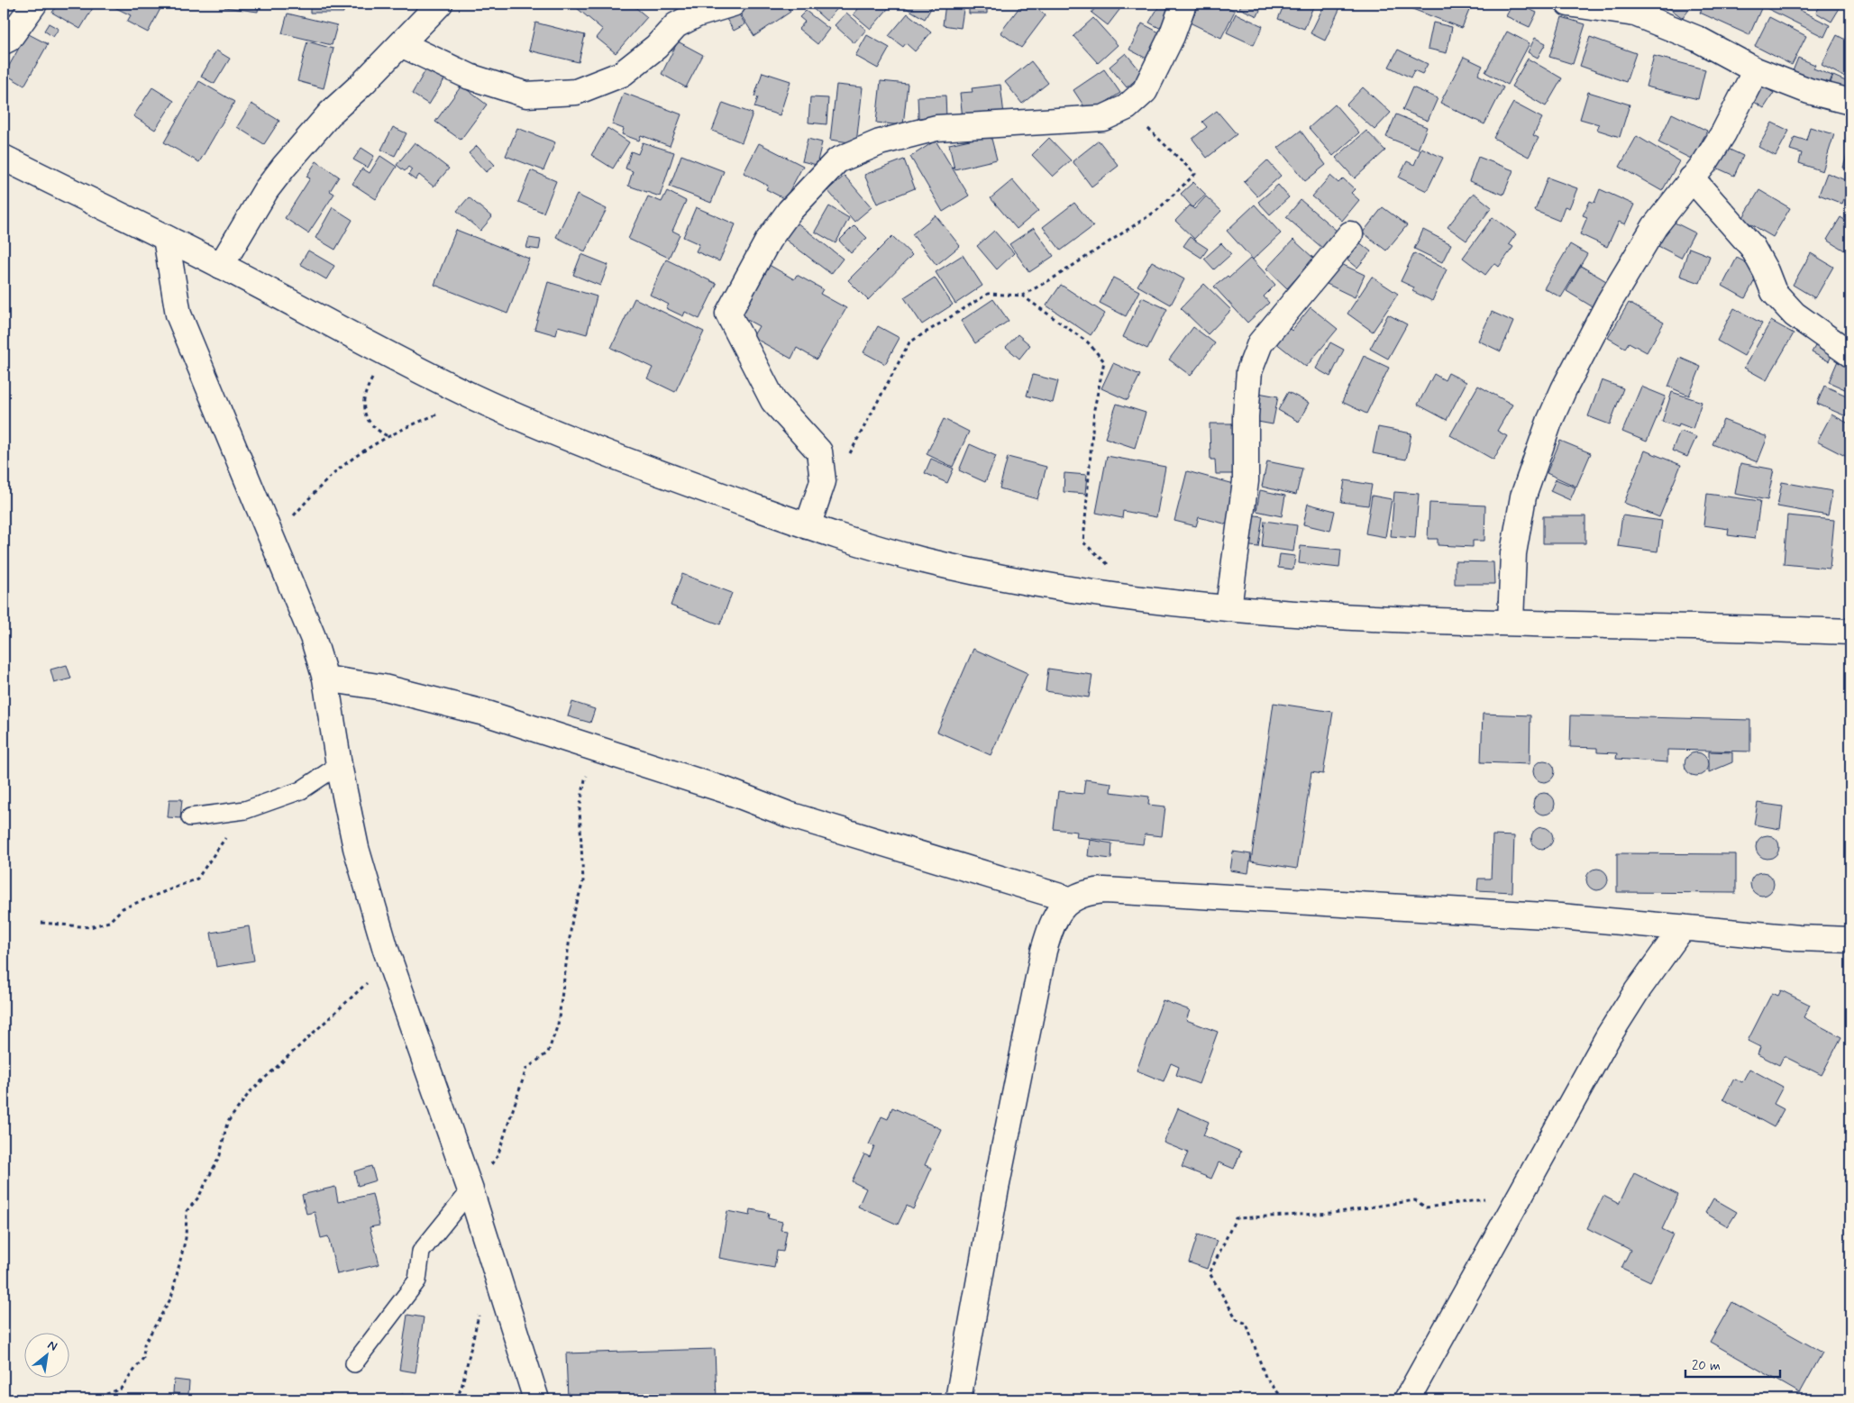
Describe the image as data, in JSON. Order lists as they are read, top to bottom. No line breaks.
{"scale_bar":"20 m","north":"top right"}
